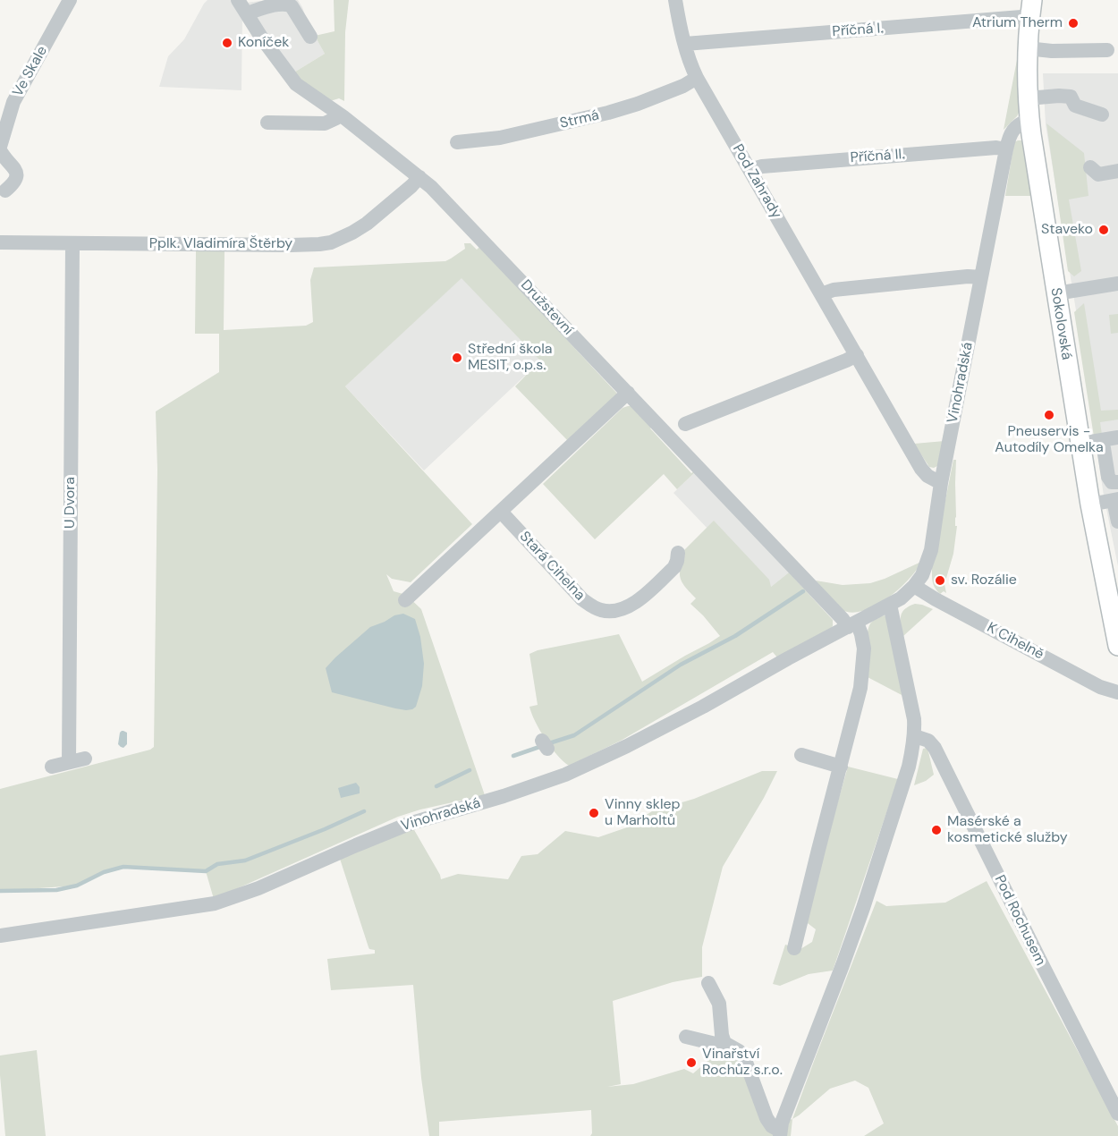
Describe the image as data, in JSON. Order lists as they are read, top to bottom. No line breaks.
{"streets":{"main road":["Sokolovská"],"street":["Příčná I.","Ve Skale","Strmá","Příčná II.","Pod Zahrady","Pplk. Vladimíra Štěrby","Družstevní","Vinohradská","U Dvora","Stará Cihelna","K Cihelně","Pod Rochusem"]},"crossings":[["Příčná I.","Pod Zahrady"],["Příčná I.","Sokolovská"],["Strmá","Pod Zahrady"],["Příčná II.","Pod Zahrady"],["Příčná II.","Vinohradská"],["Pod Zahrady","Vinohradská"],["Pplk. Vladimíra Štěrby","Družstevní"],["Pplk. Vladimíra Štěrby","U Dvora"],["Družstevní","Vinohradská"],["Sokolovská","Vinohradská"],["Vinohradská","K Cihelně"]],"places":["Atrium Therm","Koníček","Staveko","Střední škola MESIT, o.p.s.","Pneuservis - Autodíly Omelka","sv. Rozálie","Vinny sklep u Marholtů","Masérské a kosmetické služby","Vinařství Rochůz s.r.o."]}
